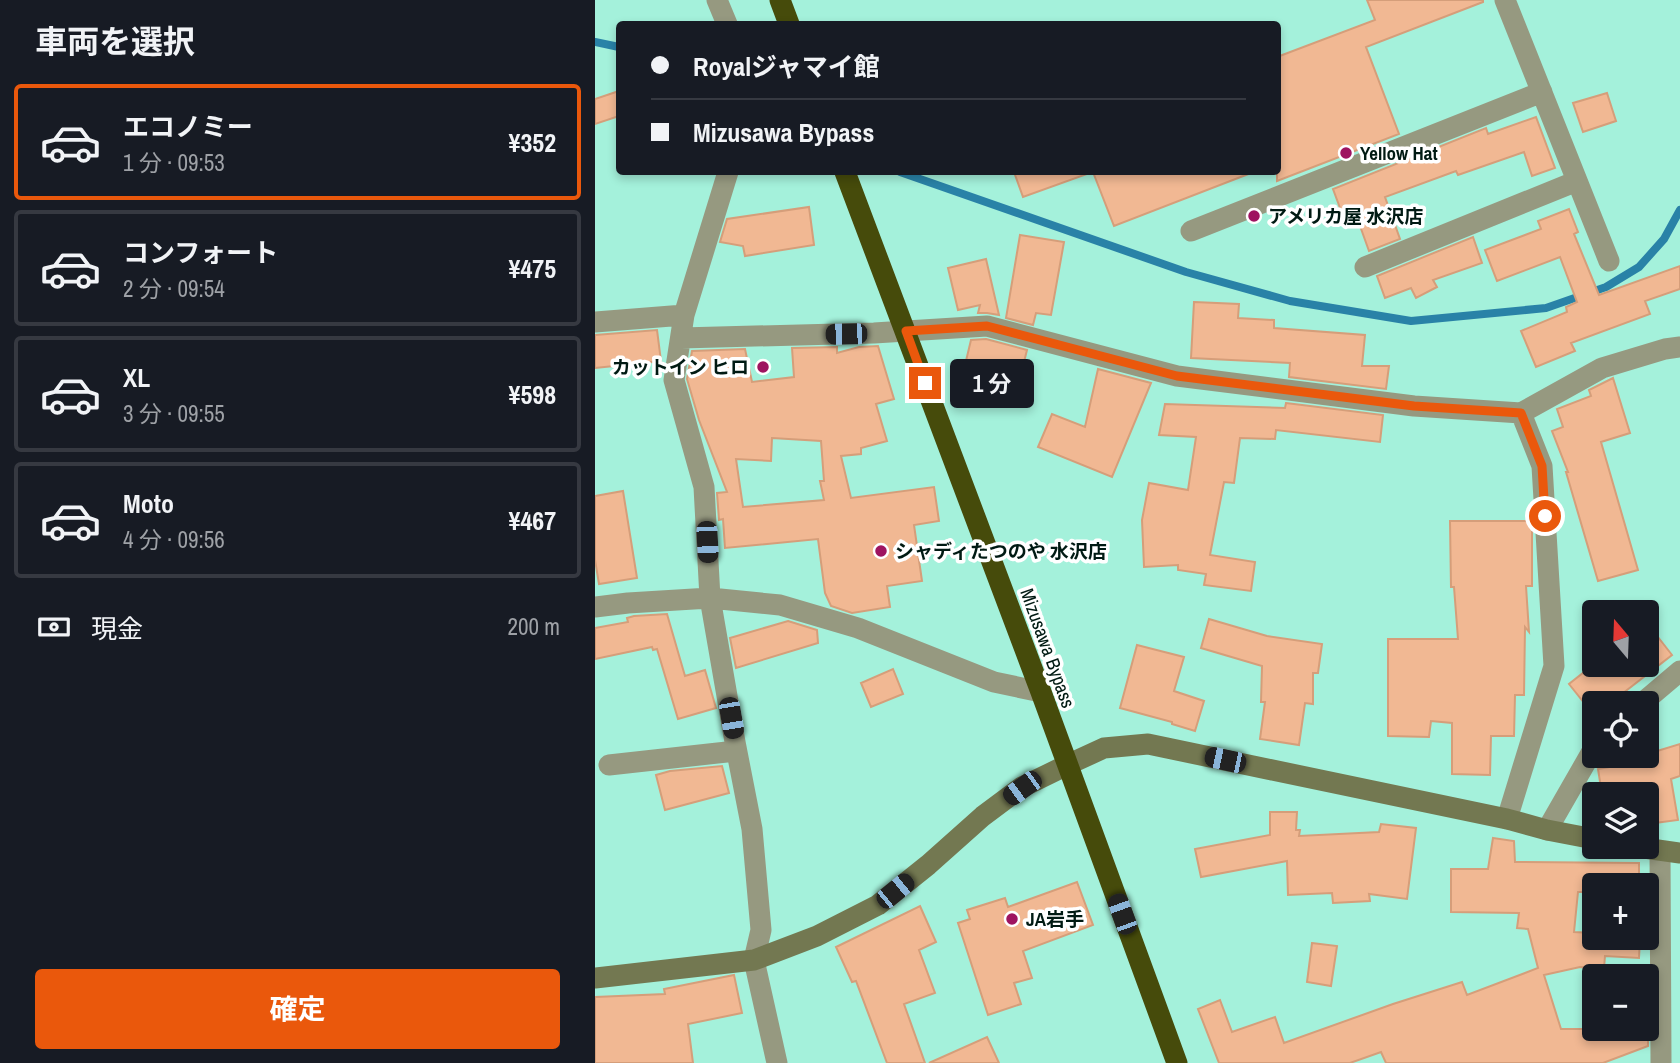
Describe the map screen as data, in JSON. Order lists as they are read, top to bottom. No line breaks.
{"streets":{"highway":["Mizusawa Bypass"]},"places":["Yellow Hat","アメリカ屋 水沢店","カットイン ヒロ","シャディたつのや 水沢店","JA岩手"],"north":"top","page":{"heading":"車両を選択","banner":["Royalジャマイ館","Mizusawa Bypass"],"list":[{"name":"エコノミー","note":"1 分 · 09:53","value":"¥352"},{"name":"コンフォート","note":"2 分 · 09:54","value":"¥475"},{"name":"XL","note":"3 分 · 09:55","value":"¥598"},{"name":"Moto","note":"4 分 · 09:56","value":"¥467"}],"bubble":"1 分","pay":["現金","200 m"],"map_buttons":["+","−"],"buttons":"確定"}}
